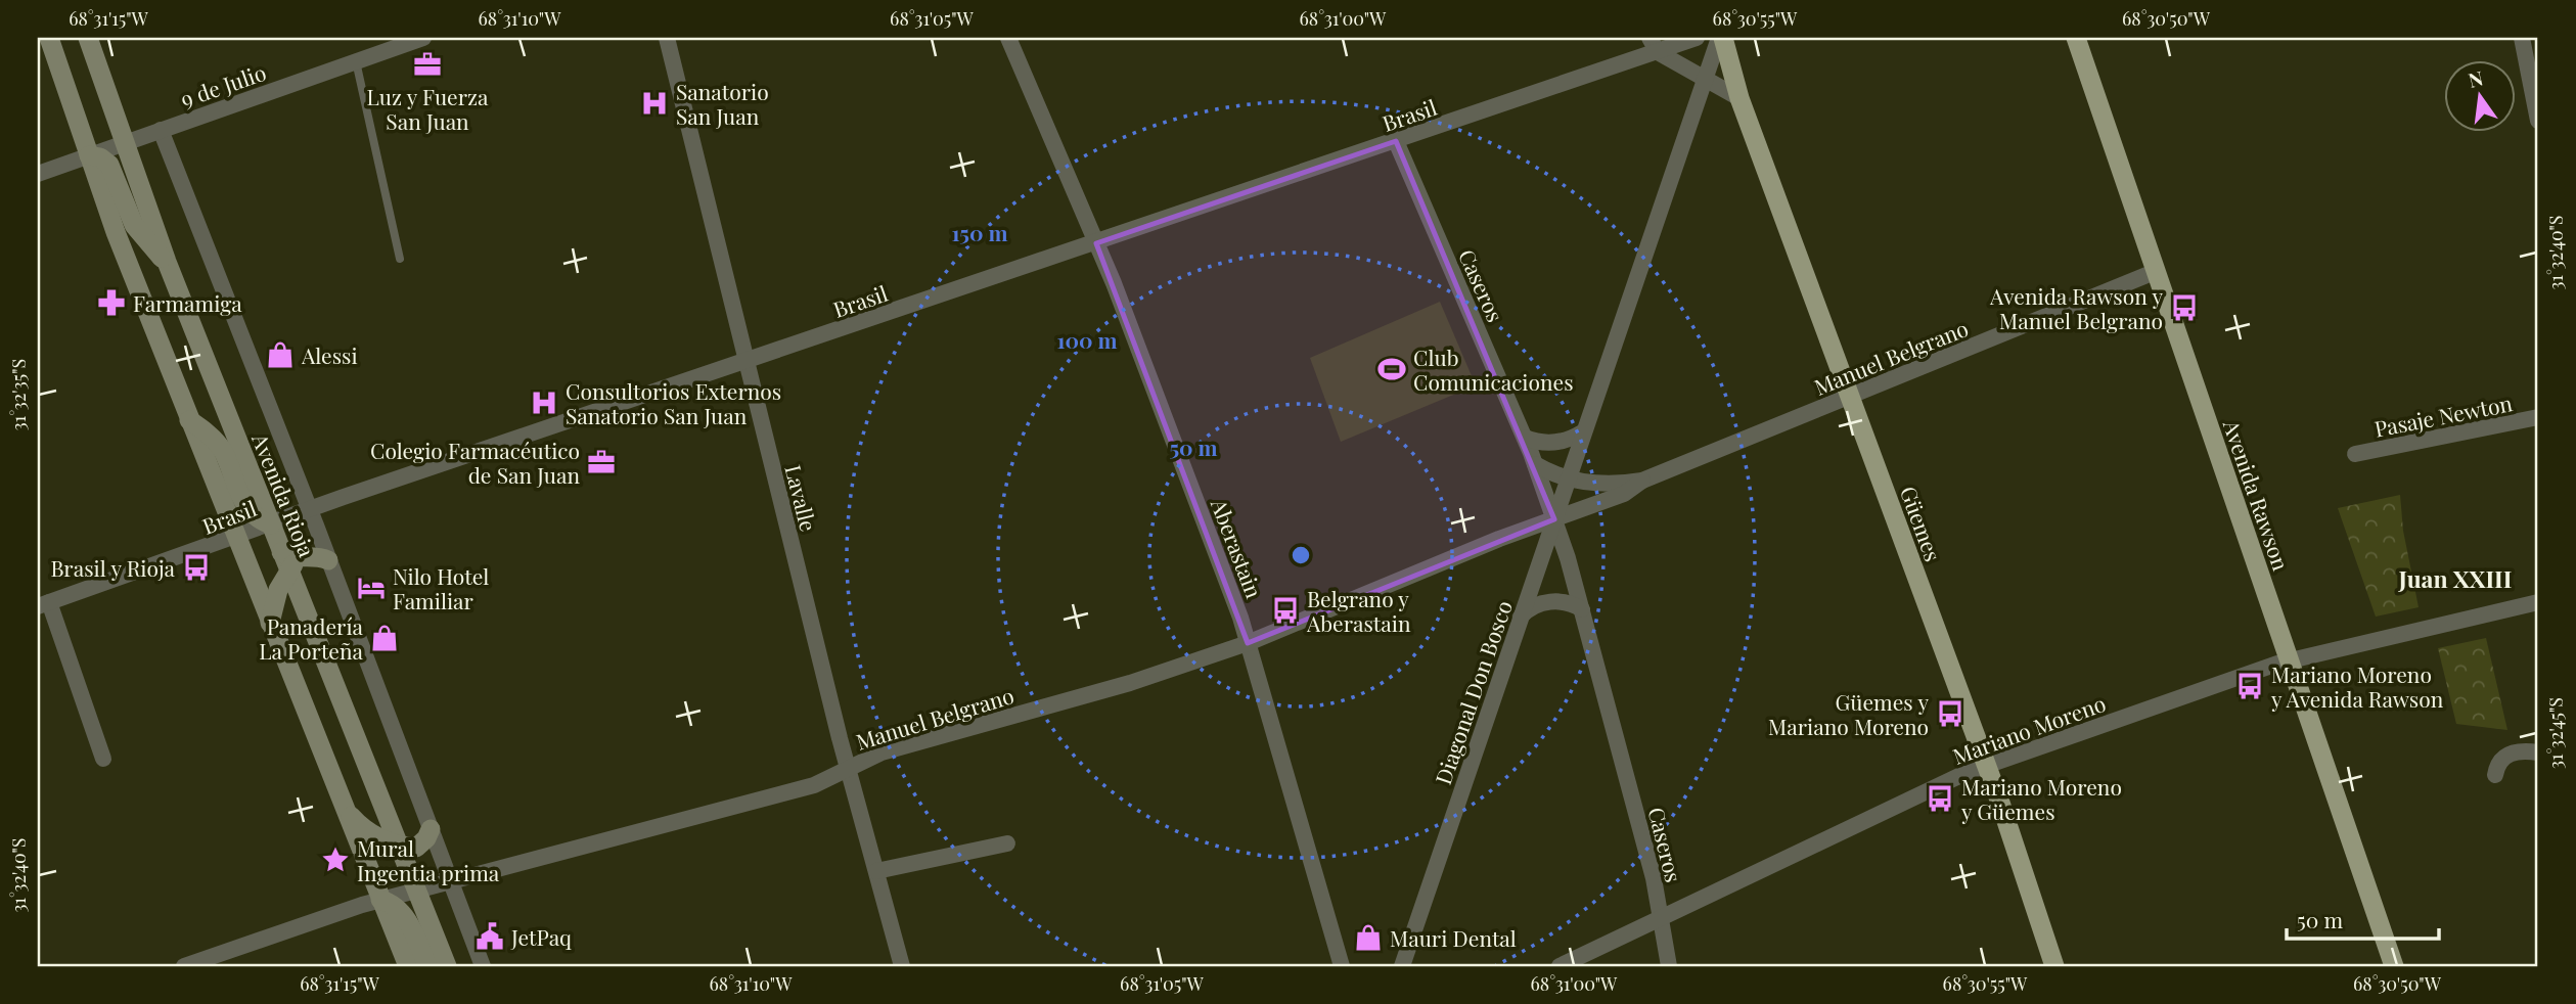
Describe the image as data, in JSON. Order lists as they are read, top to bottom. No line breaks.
{"streets":{"main road":["Avenida Rioja","Avenida Rawson","Güemes"],"street":["9 de Julio","Brasil","Caseros","Manuel Belgrano","Pasaje Newton","Lavalle","Aberastain","Diagonal Don Bosco","Mariano Moreno"]},"crossings":[["9 de Julio","Avenida Rioja"],["Brasil","Caseros"],["Brasil","Avenida Rioja"],["Brasil","Lavalle"],["Brasil","Aberastain"],["Caseros","Manuel Belgrano"],["Caseros","Diagonal Don Bosco"],["Caseros","Mariano Moreno"],["Manuel Belgrano","Avenida Rioja"],["Manuel Belgrano","Avenida Rawson"],["Manuel Belgrano","Lavalle"],["Manuel Belgrano","Güemes"],["Manuel Belgrano","Aberastain"],["Manuel Belgrano","Diagonal Don Bosco"],["Avenida Rawson","Mariano Moreno"],["Güemes","Diagonal Don Bosco"],["Güemes","Mariano Moreno"]],"districts":["Juan XXIII"],"places":{"office":["Luz y Fuerza San Juan","Colegio Farmacéutico de San Juan"],"hospital":["Sanatorio San Juan","Consultorios Externos Sanatorio San Juan"],"pharmacy":["Farmamiga"],"bus stop":["Avenida Rawson y Manuel Belgrano","Brasil y Rioja","Belgrano y Aberastain","Mariano Moreno y Avenida Rawson","Güemes y Mariano Moreno","Mariano Moreno y Güemes"],"shop":["Alessi","Panadería La Porteña","Mauri Dental"],"sports":["Club Comunicaciones"],"hotel":["Nilo Hotel Familiar"],"place":["Mural Ingentia prima"],"public building":["JetPaq"]},"scale_bar":"50 m","north":"top","coordinates":["68°31'15\"W","68°31'10\"W","68°31'05\"W","68°31'00\"W","68°30'55\"W","68°30'50\"W","31°32'40\"S","31°32'35\"S","31°32'45\"S"],"rings":["150 m","100 m","50 m"]}
